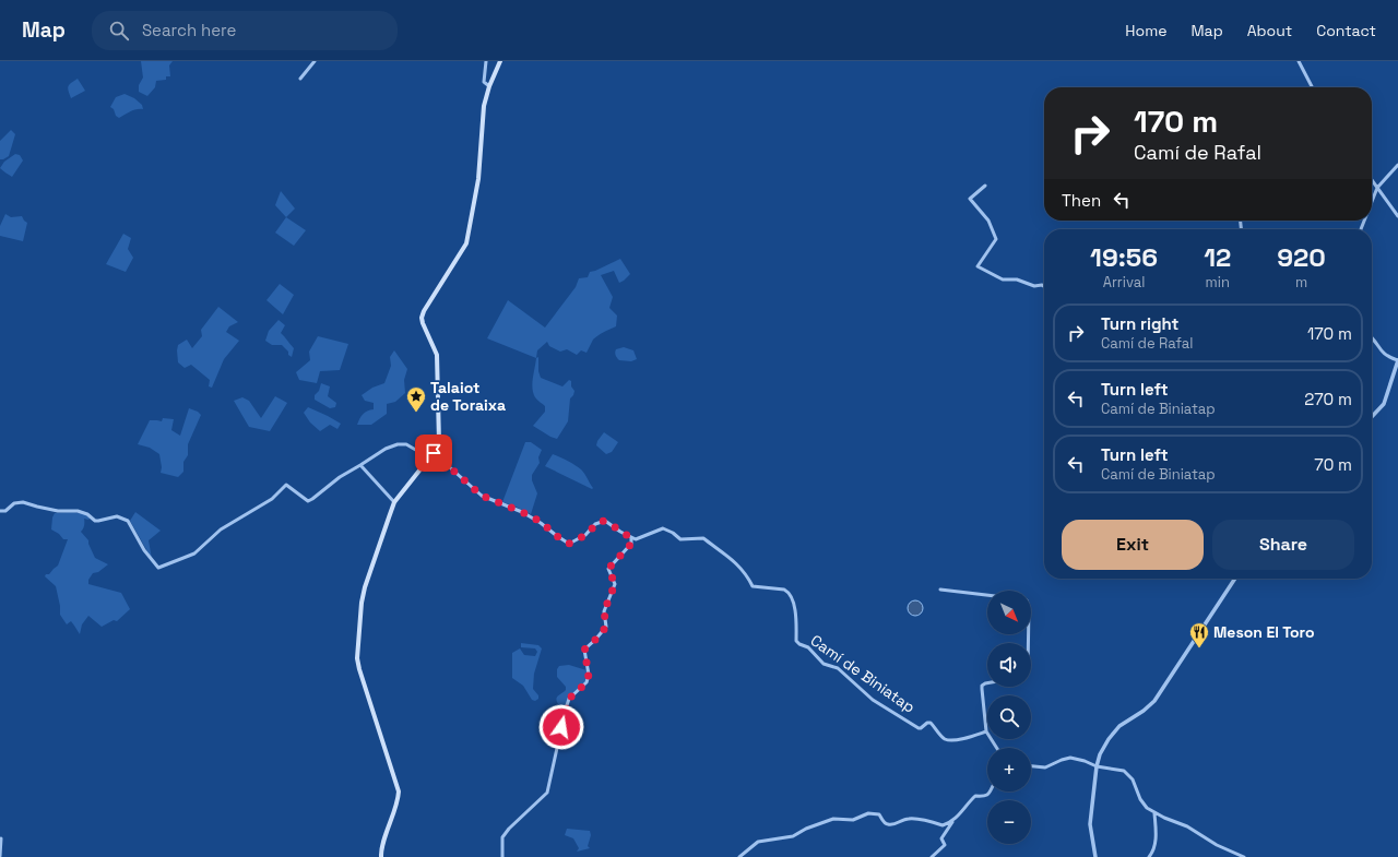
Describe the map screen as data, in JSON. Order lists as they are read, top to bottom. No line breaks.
{"streets":{"street":["Camí de Biniatap"]},"places":{"place":["Talaiot de Toraixa"],"restaurant":["Meson El Toro"]},"north":"bottom right","page":{"header":"Map","search":"Search here","nav":["Home","Map","About","Contact"],"turn":["170 m","Camí de Rafal"],"then":"Then","eta":["19:56","Arrival","12","min","920","m"],"list":[{"name":"Turn right","note":"Camí de Rafal","value":"170 m"},{"name":"Turn left","note":"Camí de Biniatap","value":"270 m"},{"name":"Turn left","note":"Camí de Biniatap","value":"70 m"}],"buttons":["Exit","Share"],"map_buttons":["+","−"]}}
